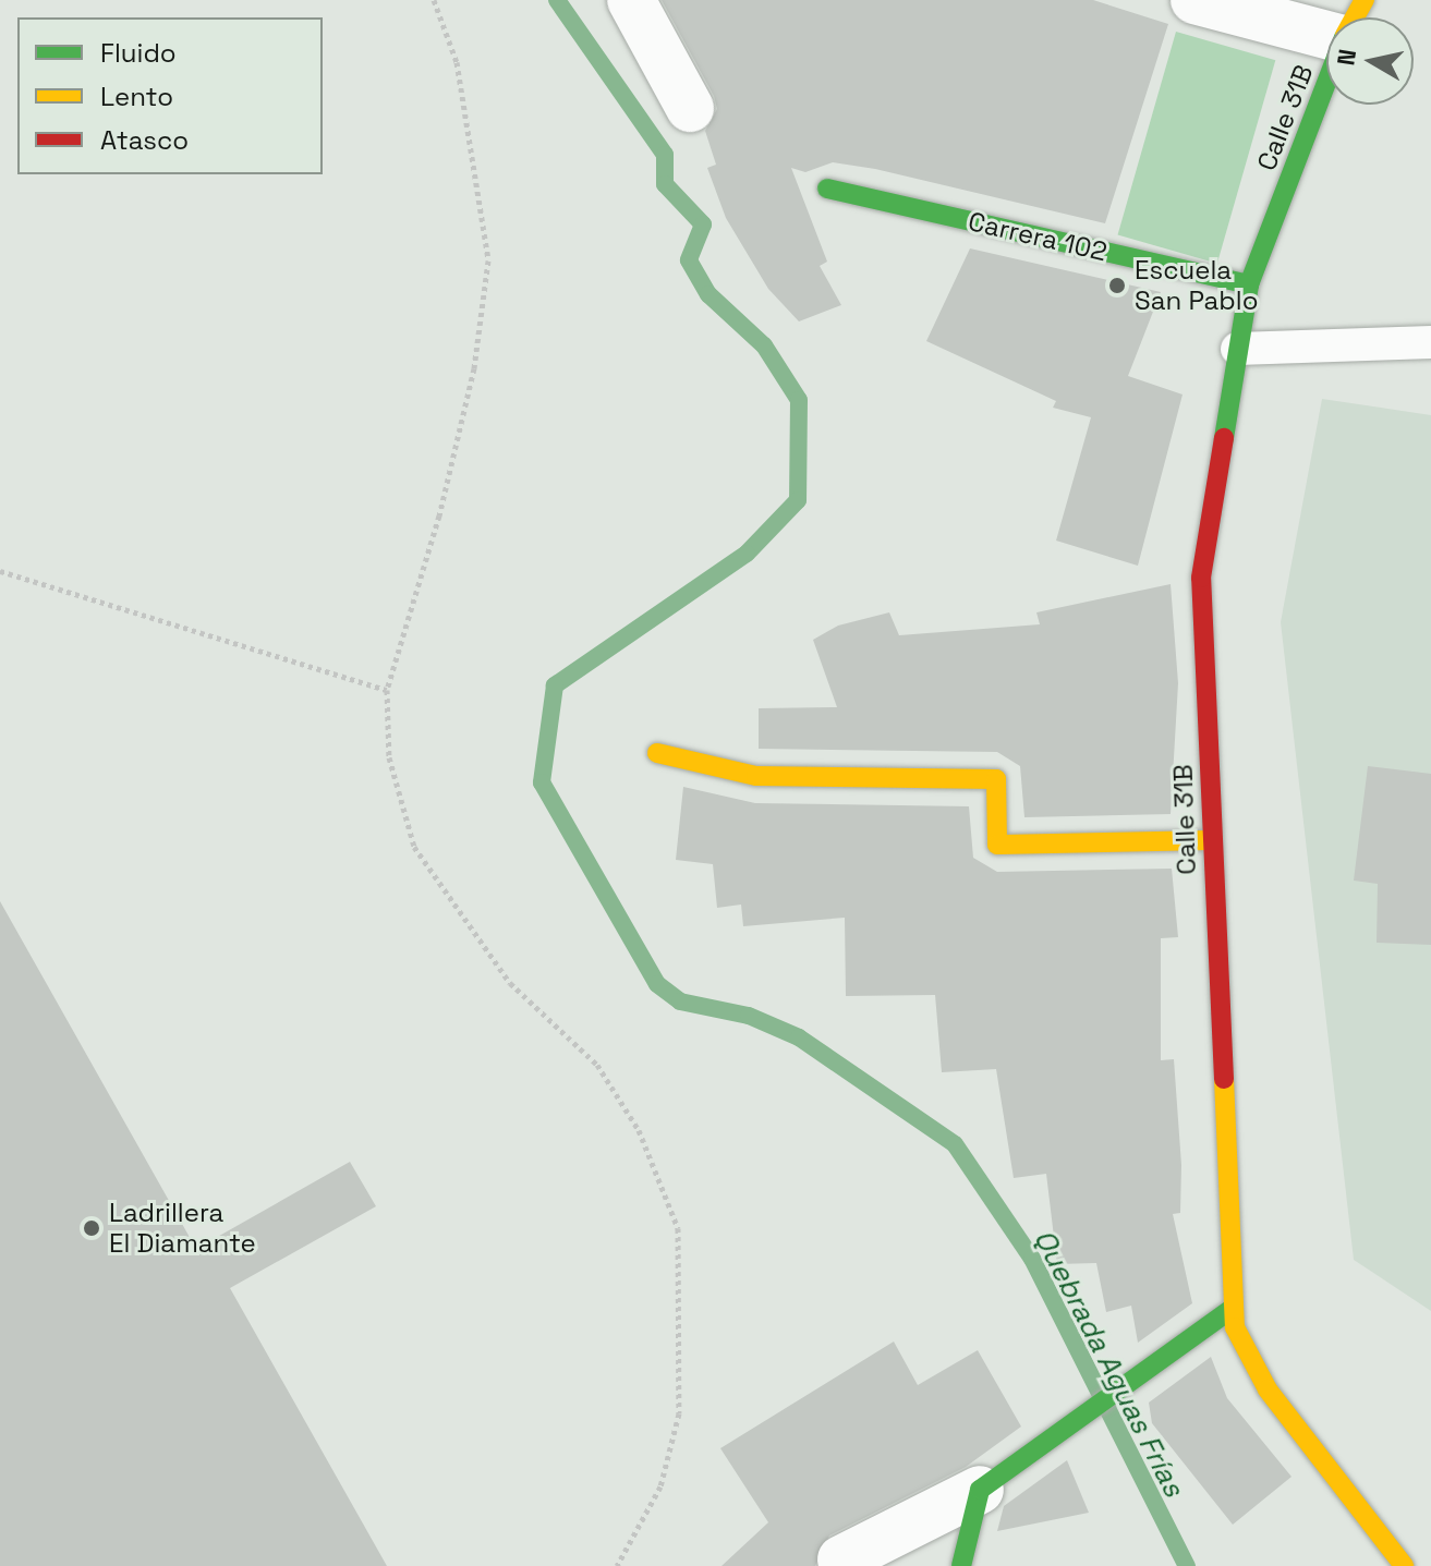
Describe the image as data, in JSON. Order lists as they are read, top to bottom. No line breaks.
{"streets":{"street":["Calle 31B","Carrera 102"]},"crossings":[["Calle 31B","Carrera 102"]],"water":["Quebrada Aguas Frías"],"places":["Escuela San Pablo","Ladrillera El Diamante"],"legend":["Fluido","Lento","Atasco"],"north":"left"}
